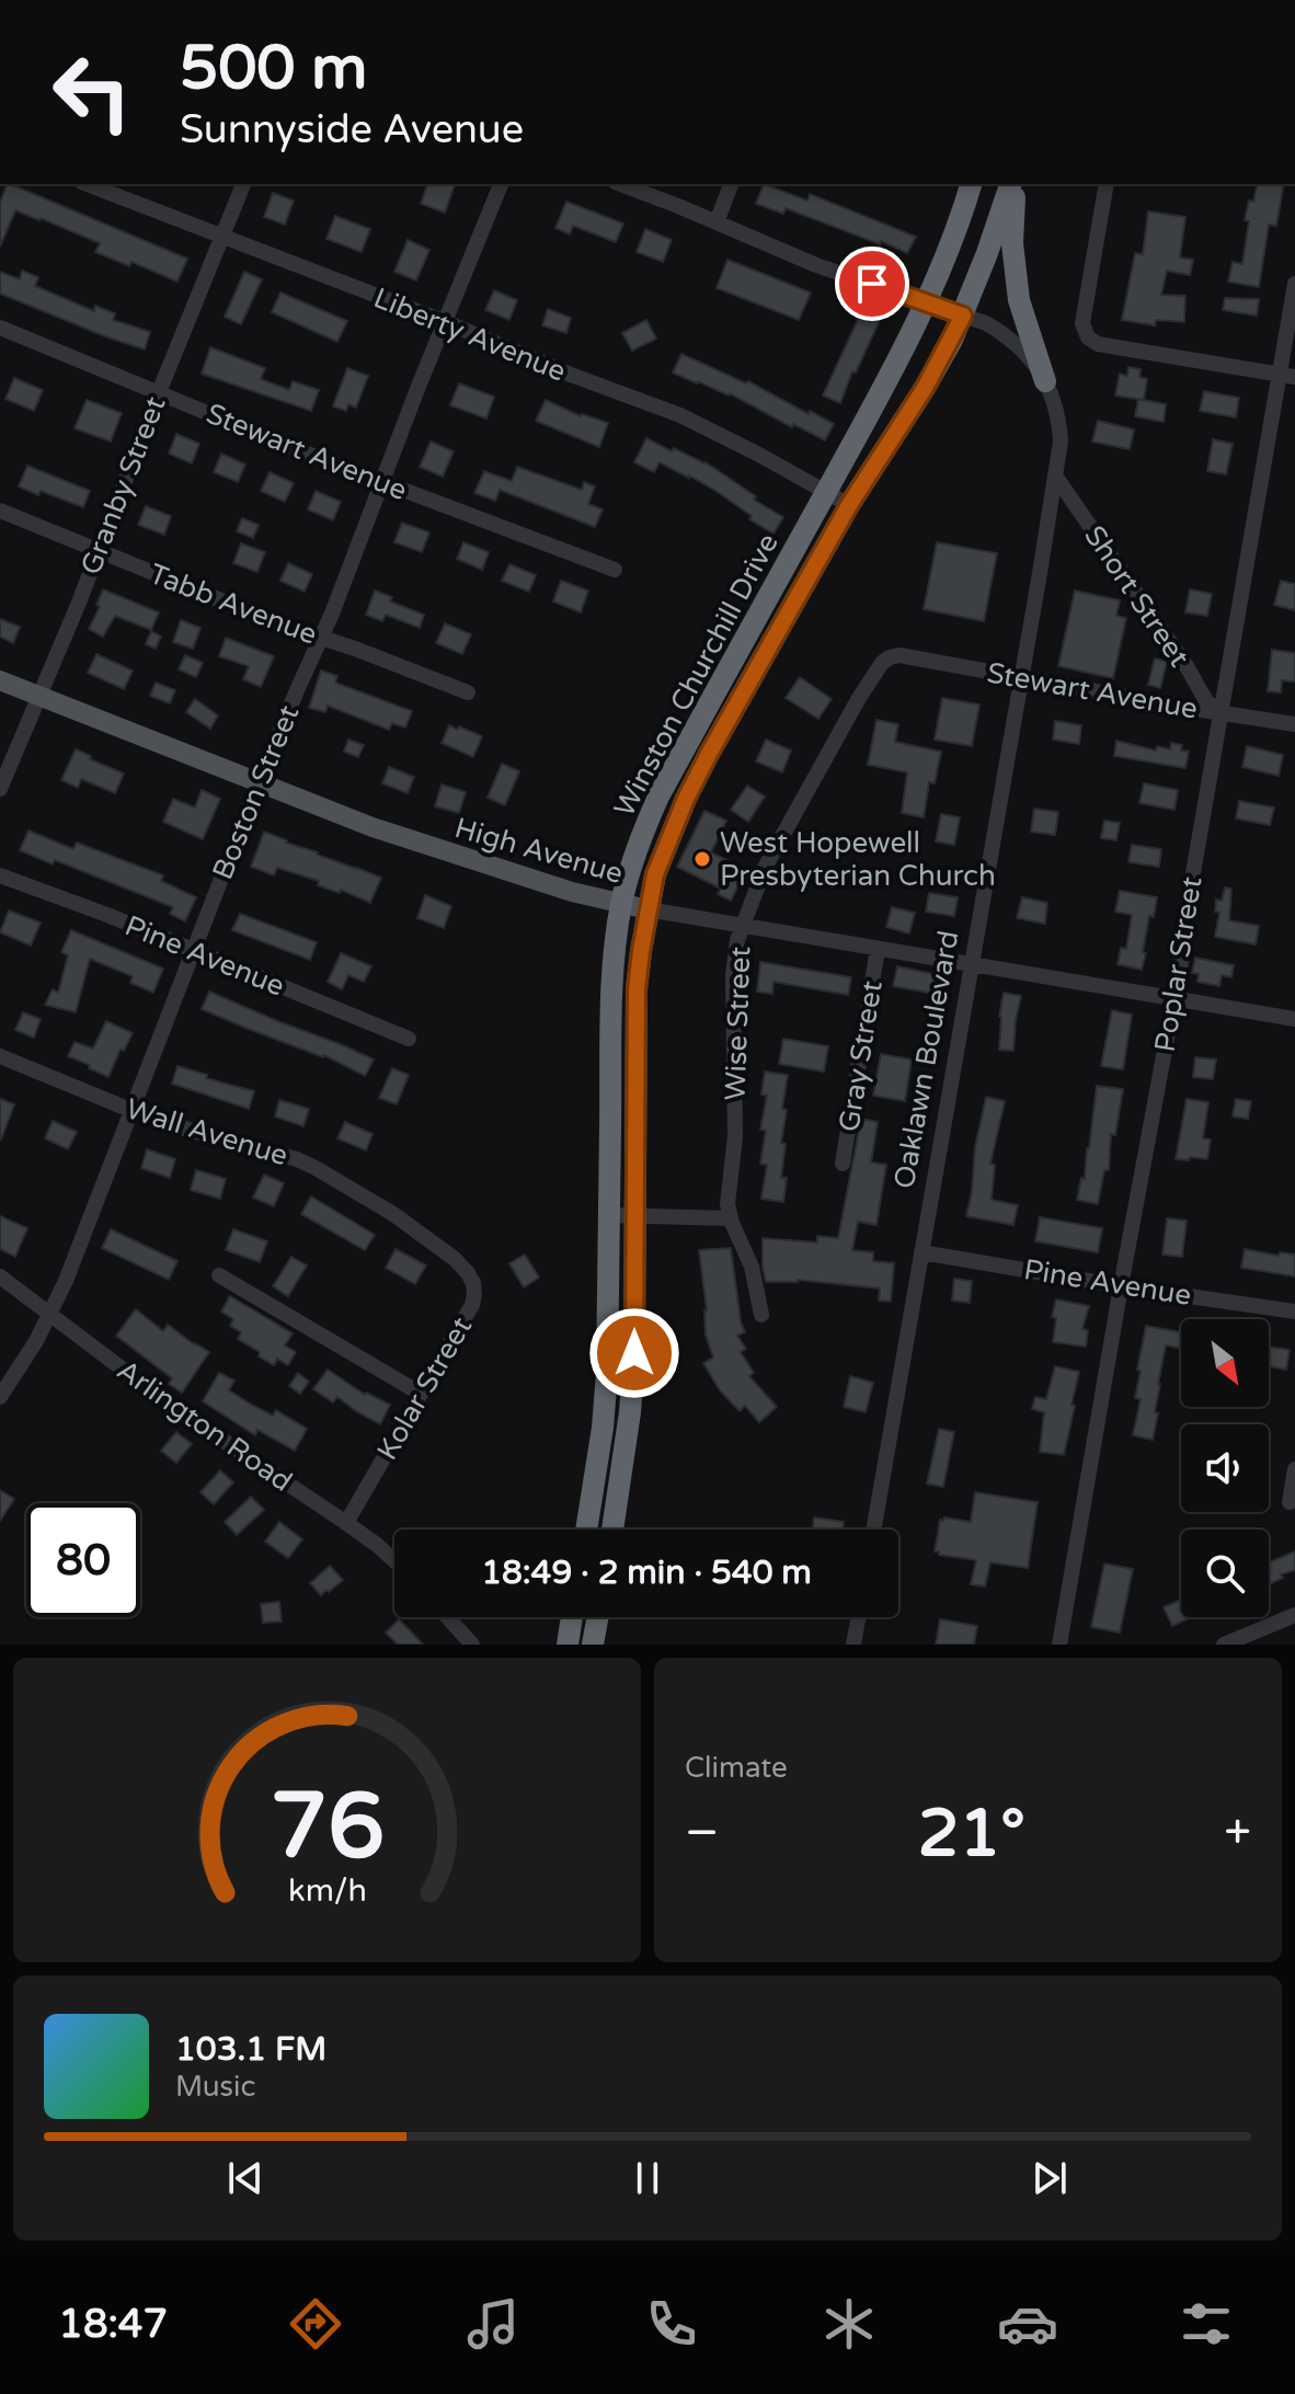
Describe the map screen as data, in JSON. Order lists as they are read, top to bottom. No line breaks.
{"streets":{"highway":["Winston Churchill Drive"],"main road":["High Avenue"],"street":["Liberty Avenue","Stewart Avenue","Granby Street","Short Street","Tabb Avenue","Boston Street","Pine Avenue","Poplar Street","Wise Street","Gray Street","Oaklawn Boulevard","Wall Avenue","Kolar Street","Arlington Road"]},"crossings":[["Liberty Avenue","Granby Street"],["Liberty Avenue","Winston Churchill Drive"],["Liberty Avenue","Boston Street"],["Stewart Avenue","Granby Street"],["Stewart Avenue","Short Street"],["Stewart Avenue","Boston Street"],["Stewart Avenue","Poplar Street"],["Stewart Avenue","Wise Street"],["Stewart Avenue","Oaklawn Boulevard"],["Granby Street","Tabb Avenue"],["Granby Street","High Avenue"],["Short Street","Poplar Street"],["Short Street","Oaklawn Boulevard"],["Tabb Avenue","Boston Street"],["Winston Churchill Drive","High Avenue"],["Winston Churchill Drive","Oaklawn Boulevard"],["Boston Street","High Avenue"],["Boston Street","Pine Avenue"],["Boston Street","Wall Avenue"],["Boston Street","Arlington Road"],["High Avenue","Poplar Street"],["High Avenue","Wise Street"],["High Avenue","Gray Street"],["High Avenue","Oaklawn Boulevard"],["Pine Avenue","Poplar Street"],["Pine Avenue","Oaklawn Boulevard"],["Wall Avenue","Kolar Street"],["Kolar Street","Arlington Road"]],"places":["West Hopewell Presbyterian Church"],"north":"bottom right","page":{"turn":["500 m","Sunnyside Avenue"],"limit":"80","trip":"18:49 · 2 min · 540 m","tile":"Climate","heat":["−","21°","+"],"song":["103.1 FM","Music"],"tabs":"18:47","gauge":["76","km/h"]}}
